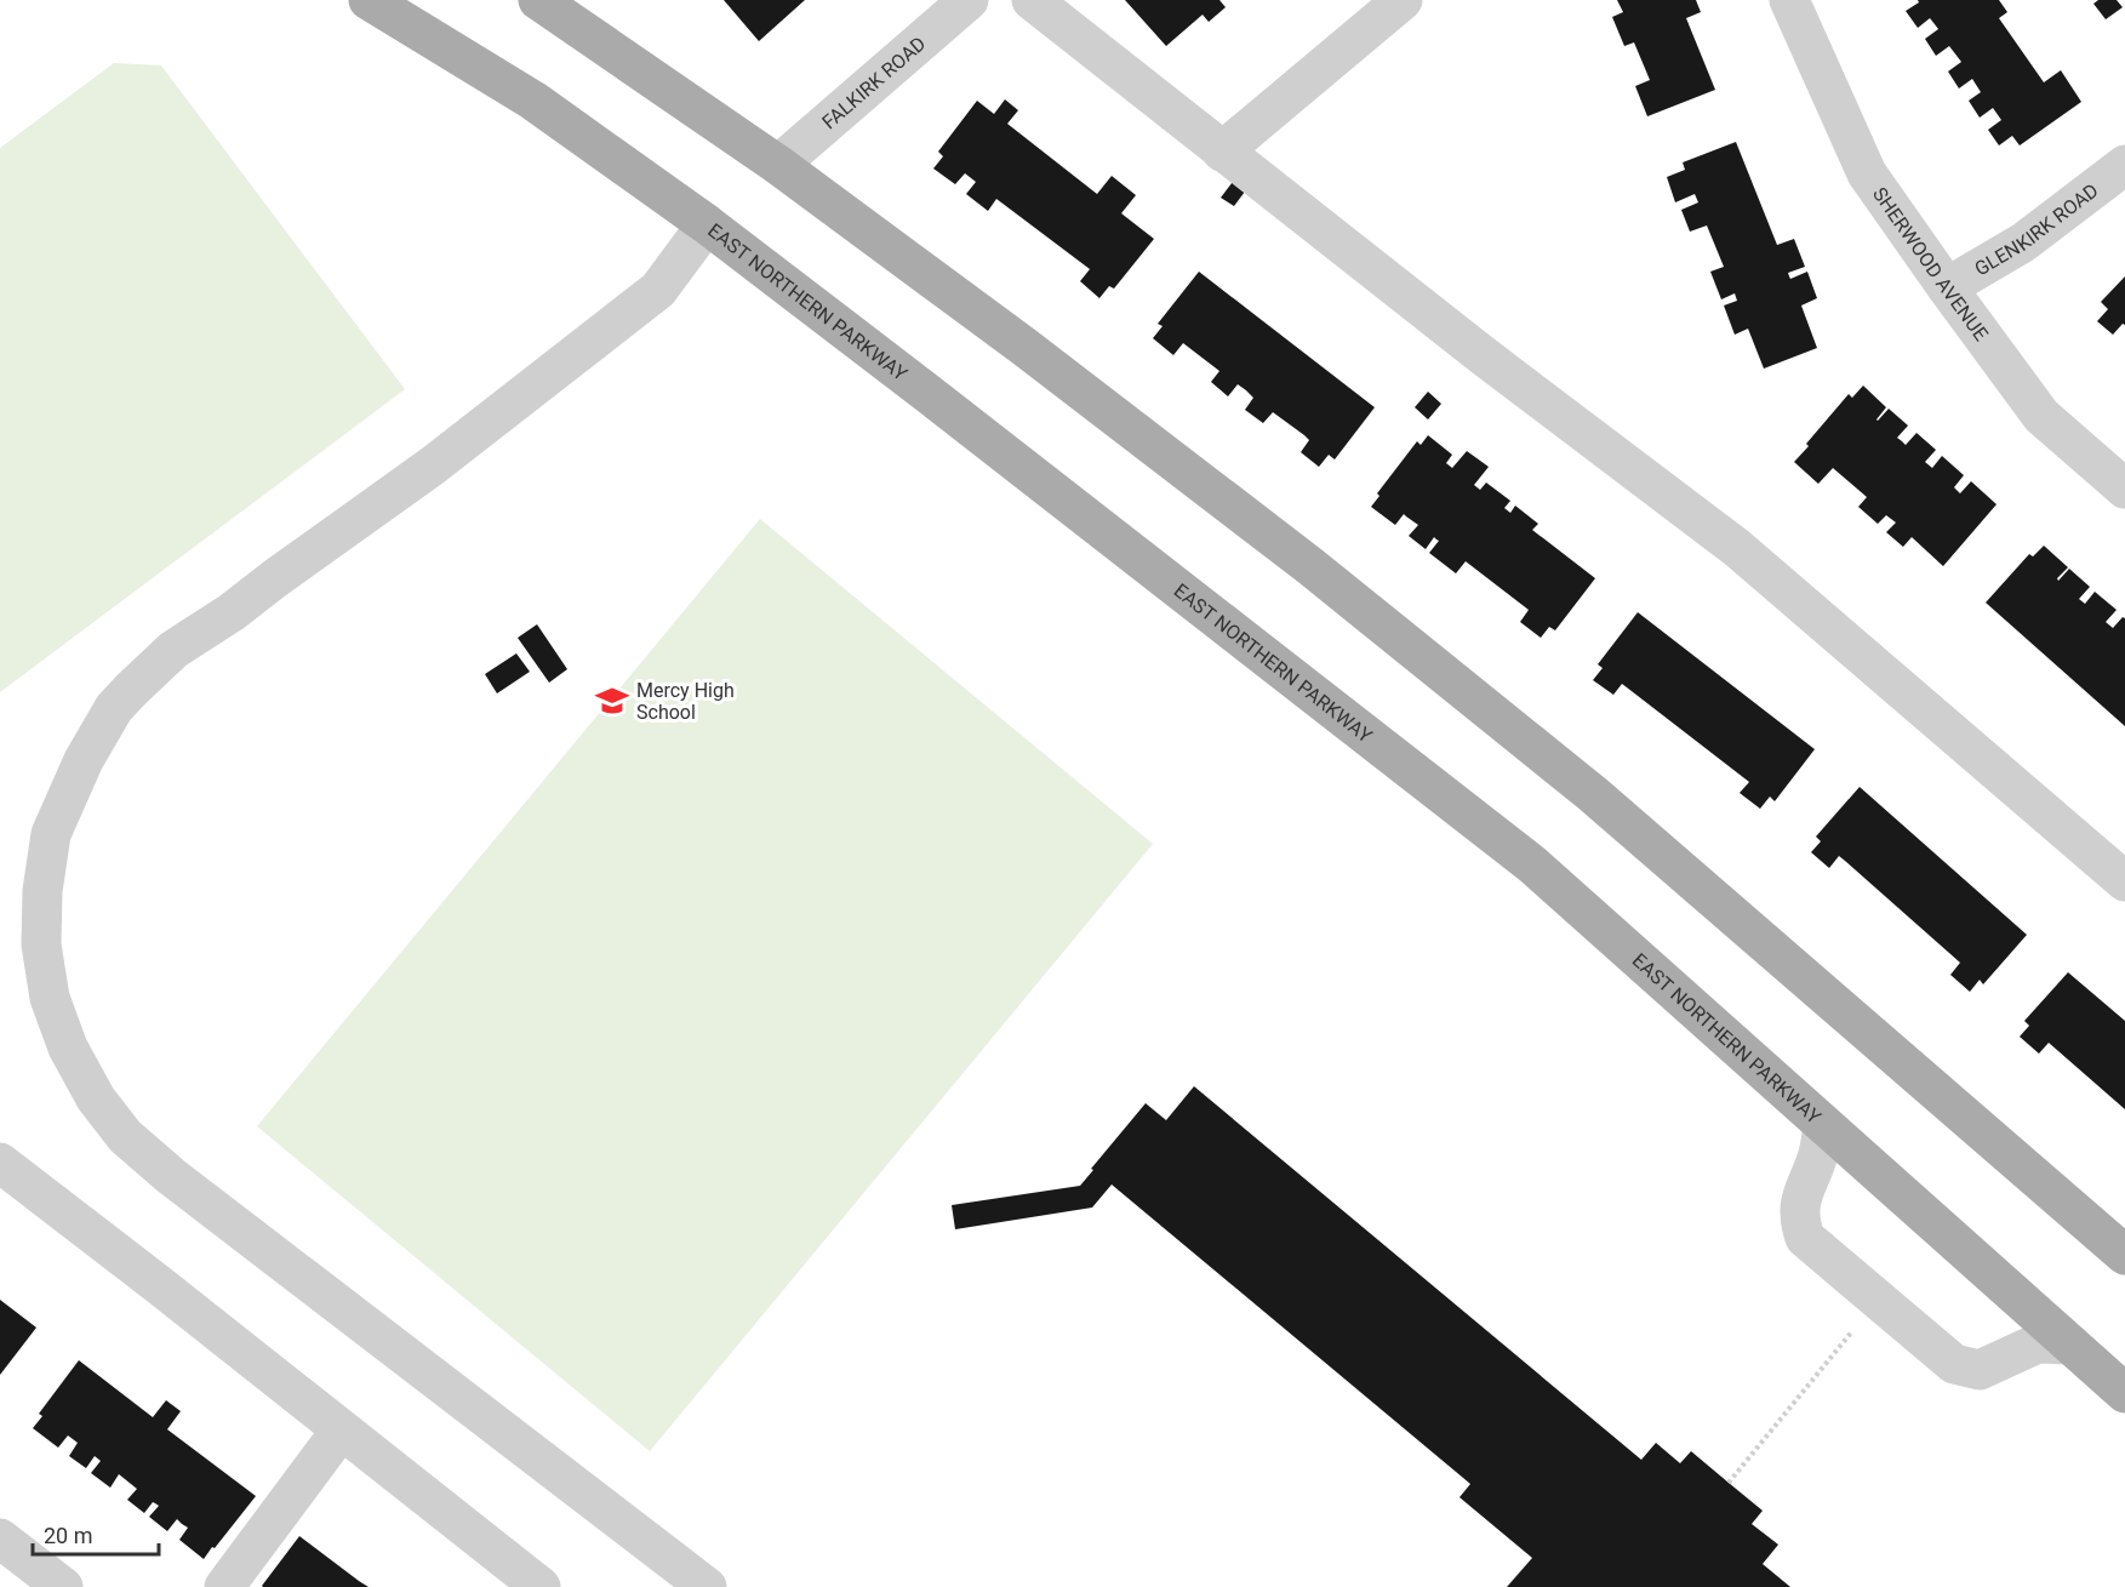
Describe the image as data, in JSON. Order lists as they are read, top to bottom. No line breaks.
{"streets":{"main road":["EAST NORTHERN PARKWAY"],"street":["FALKIRK ROAD","GLENKIRK ROAD","SHERWOOD AVENUE"]},"crossings":[["GLENKIRK ROAD","SHERWOOD AVENUE"]],"places":{"school or university":["Mercy High School"]},"scale_bar":"20 m"}
